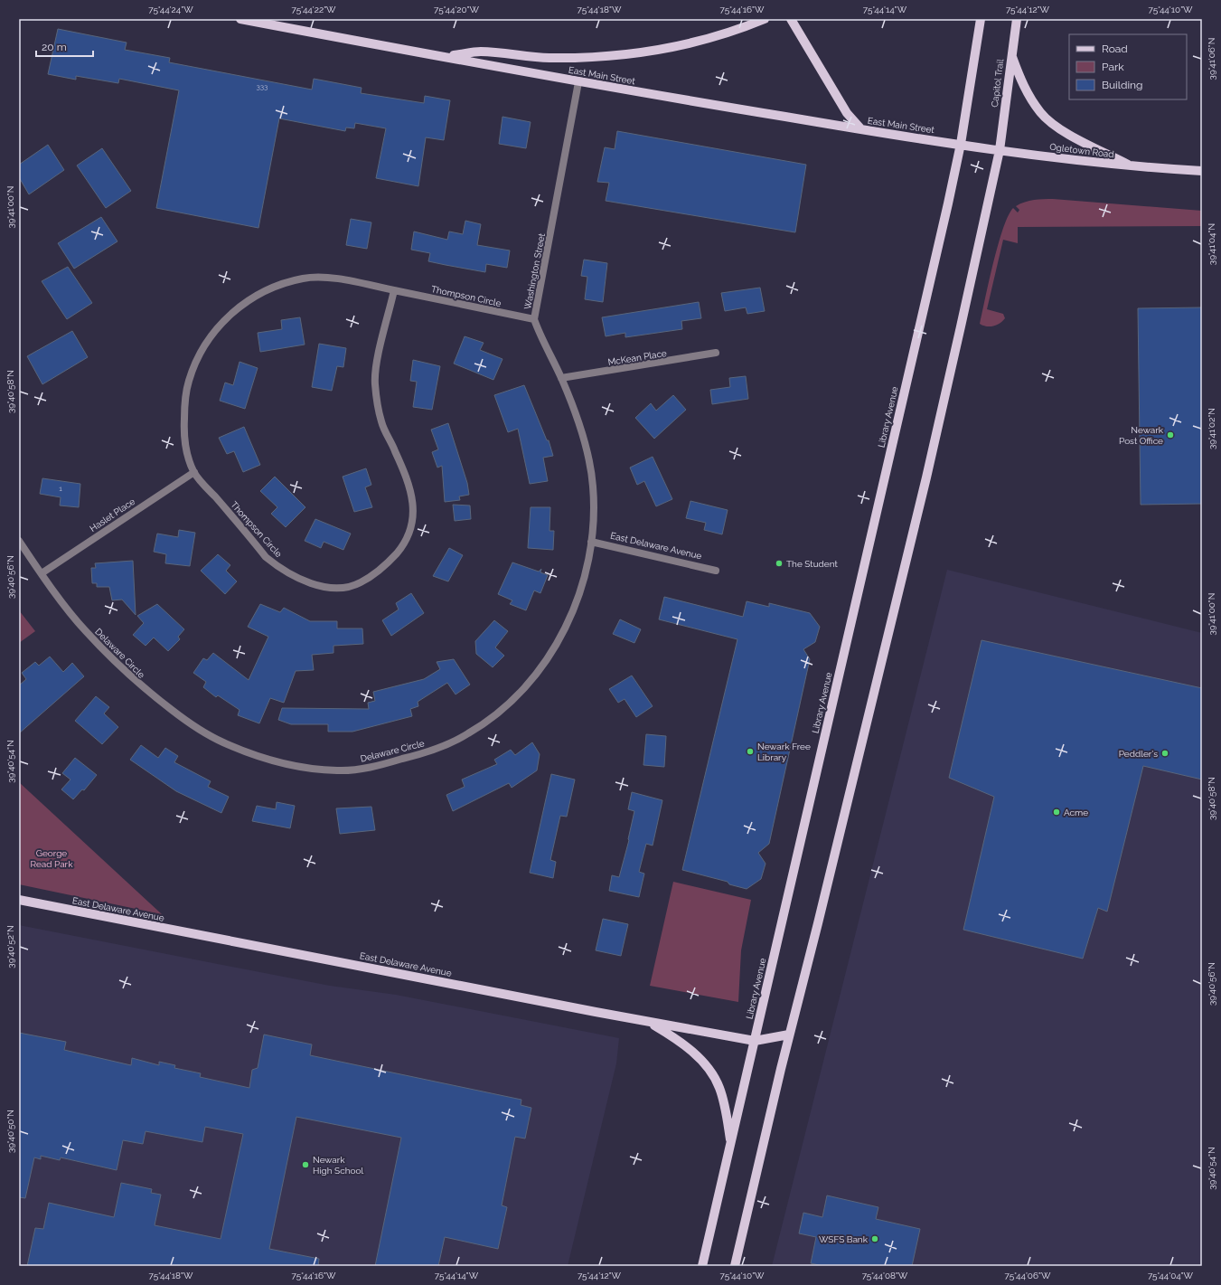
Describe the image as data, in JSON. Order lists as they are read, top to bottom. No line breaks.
{"streets":{"main road":["East Main Street","Capitol Trail","Ogletown Road","Library Avenue","East Delaware Avenue"],"street":["Washington Street","Thompson Circle","McKean Place","Haslet Place","Delaware Circle"]},"crossings":[["East Main Street","Ogletown Road"],["East Main Street","Washington Street"],["East Main Street","Library Avenue"],["Capitol Trail","Ogletown Road"],["Ogletown Road","Library Avenue"],["Washington Street","Thompson Circle"],["Washington Street","McKean Place"],["Washington Street","East Delaware Avenue"],["Washington Street","Delaware Circle"],["Thompson Circle","Haslet Place"],["Library Avenue","East Delaware Avenue"],["Haslet Place","Delaware Circle"],["East Delaware Avenue","Delaware Circle"]],"parks":["George Read Park"],"places":["Newark Post Office","The Student","Newark Free Library","Peddler's","Acme","Newark High School","WSFS Bank"],"house_numbers":["333","1"],"legend":["Road","Park","Building"],"scale_bar":"20 m","coordinates":["75°44'24\"W","75°44'22\"W","75°44'20\"W","75°44'18\"W","75°44'16\"W","75°44'14\"W","75°44'12\"W","75°44'10\"W","39°41'06\"N","39°41'00\"N","39°41'04\"N","39°40'58\"N","39°41'02\"N","39°40'56\"N","39°40'54\"N","39°40'52\"N","39°40'50\"N","75°44'08\"W","75°44'06\"W","75°44'04\"W"]}
